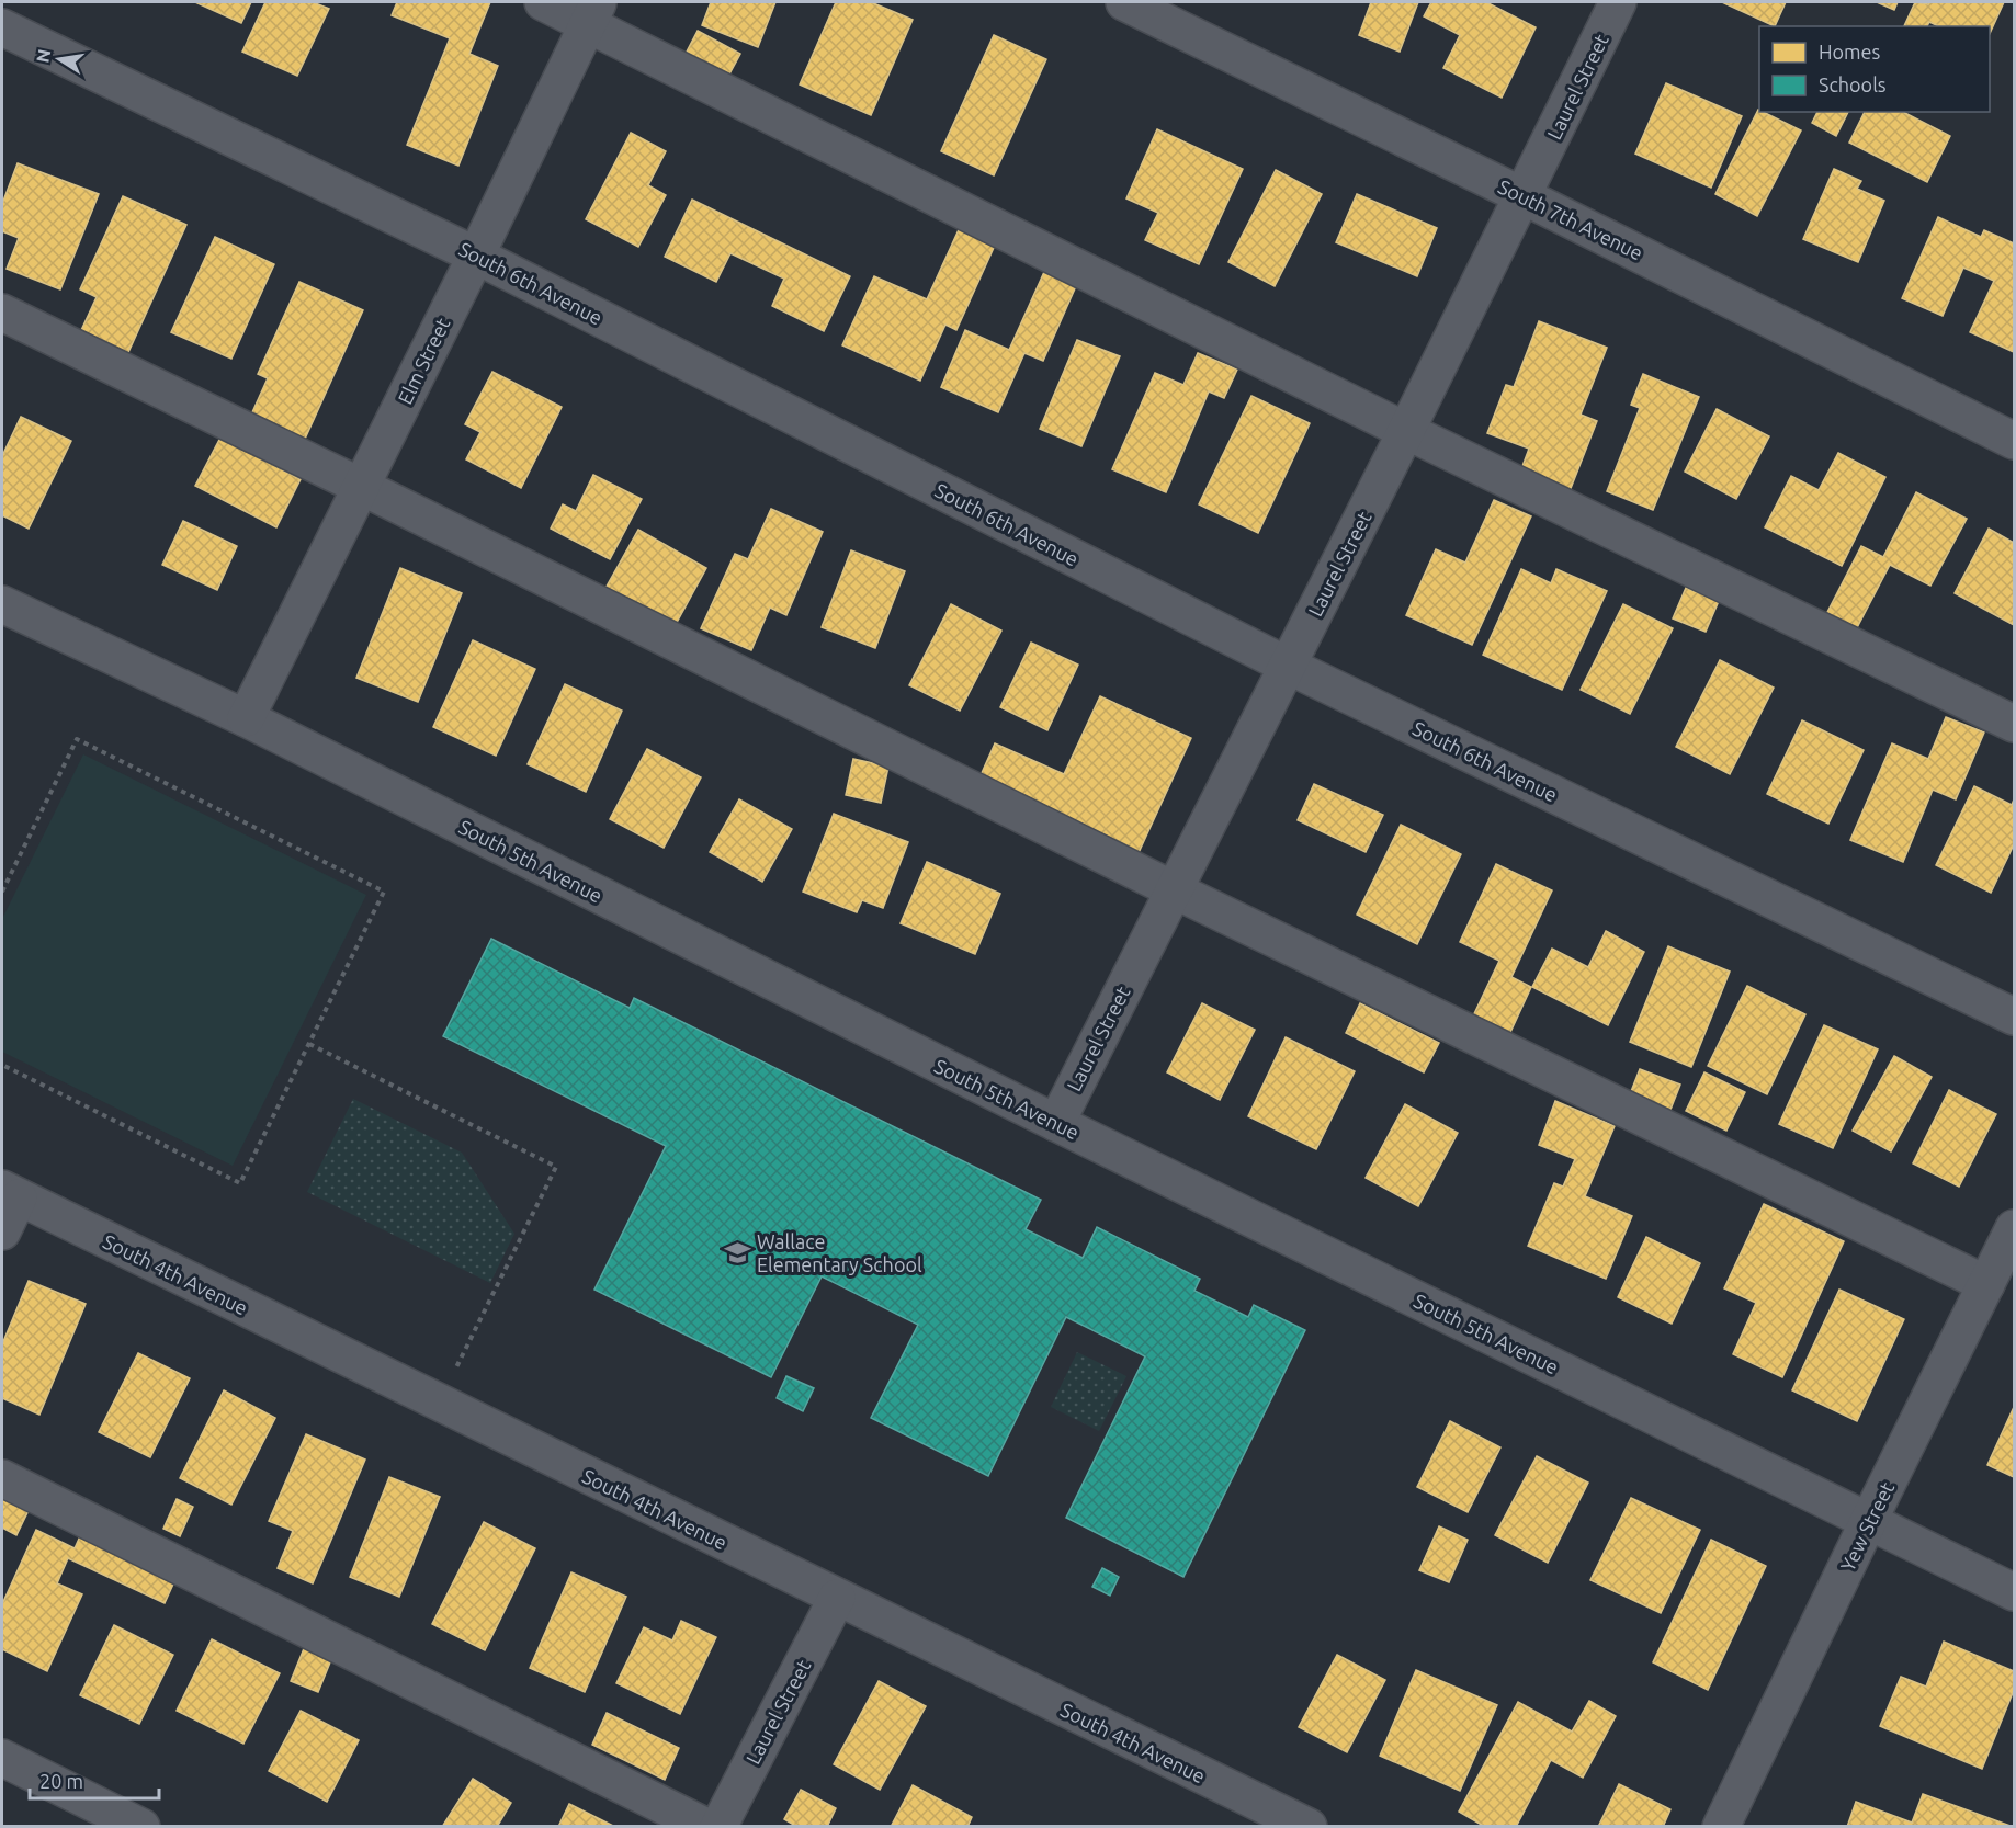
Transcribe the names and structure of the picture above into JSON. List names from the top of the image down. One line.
{"streets":{"street":["Laurel Street","South 7th Avenue","South 6th Avenue","Elm Street","South 5th Avenue","South 4th Avenue","Yew Street"]},"crossings":[["Laurel Street","South 7th Avenue"],["Laurel Street","South 6th Avenue"],["Laurel Street","South 5th Avenue"],["Laurel Street","South 4th Avenue"],["South 6th Avenue","Elm Street"],["Elm Street","South 5th Avenue"],["South 5th Avenue","Yew Street"]],"places":{"school or university":["Wallace Elementary School"]},"legend":["Homes","Schools"],"scale_bar":"20 m","north":"left"}
